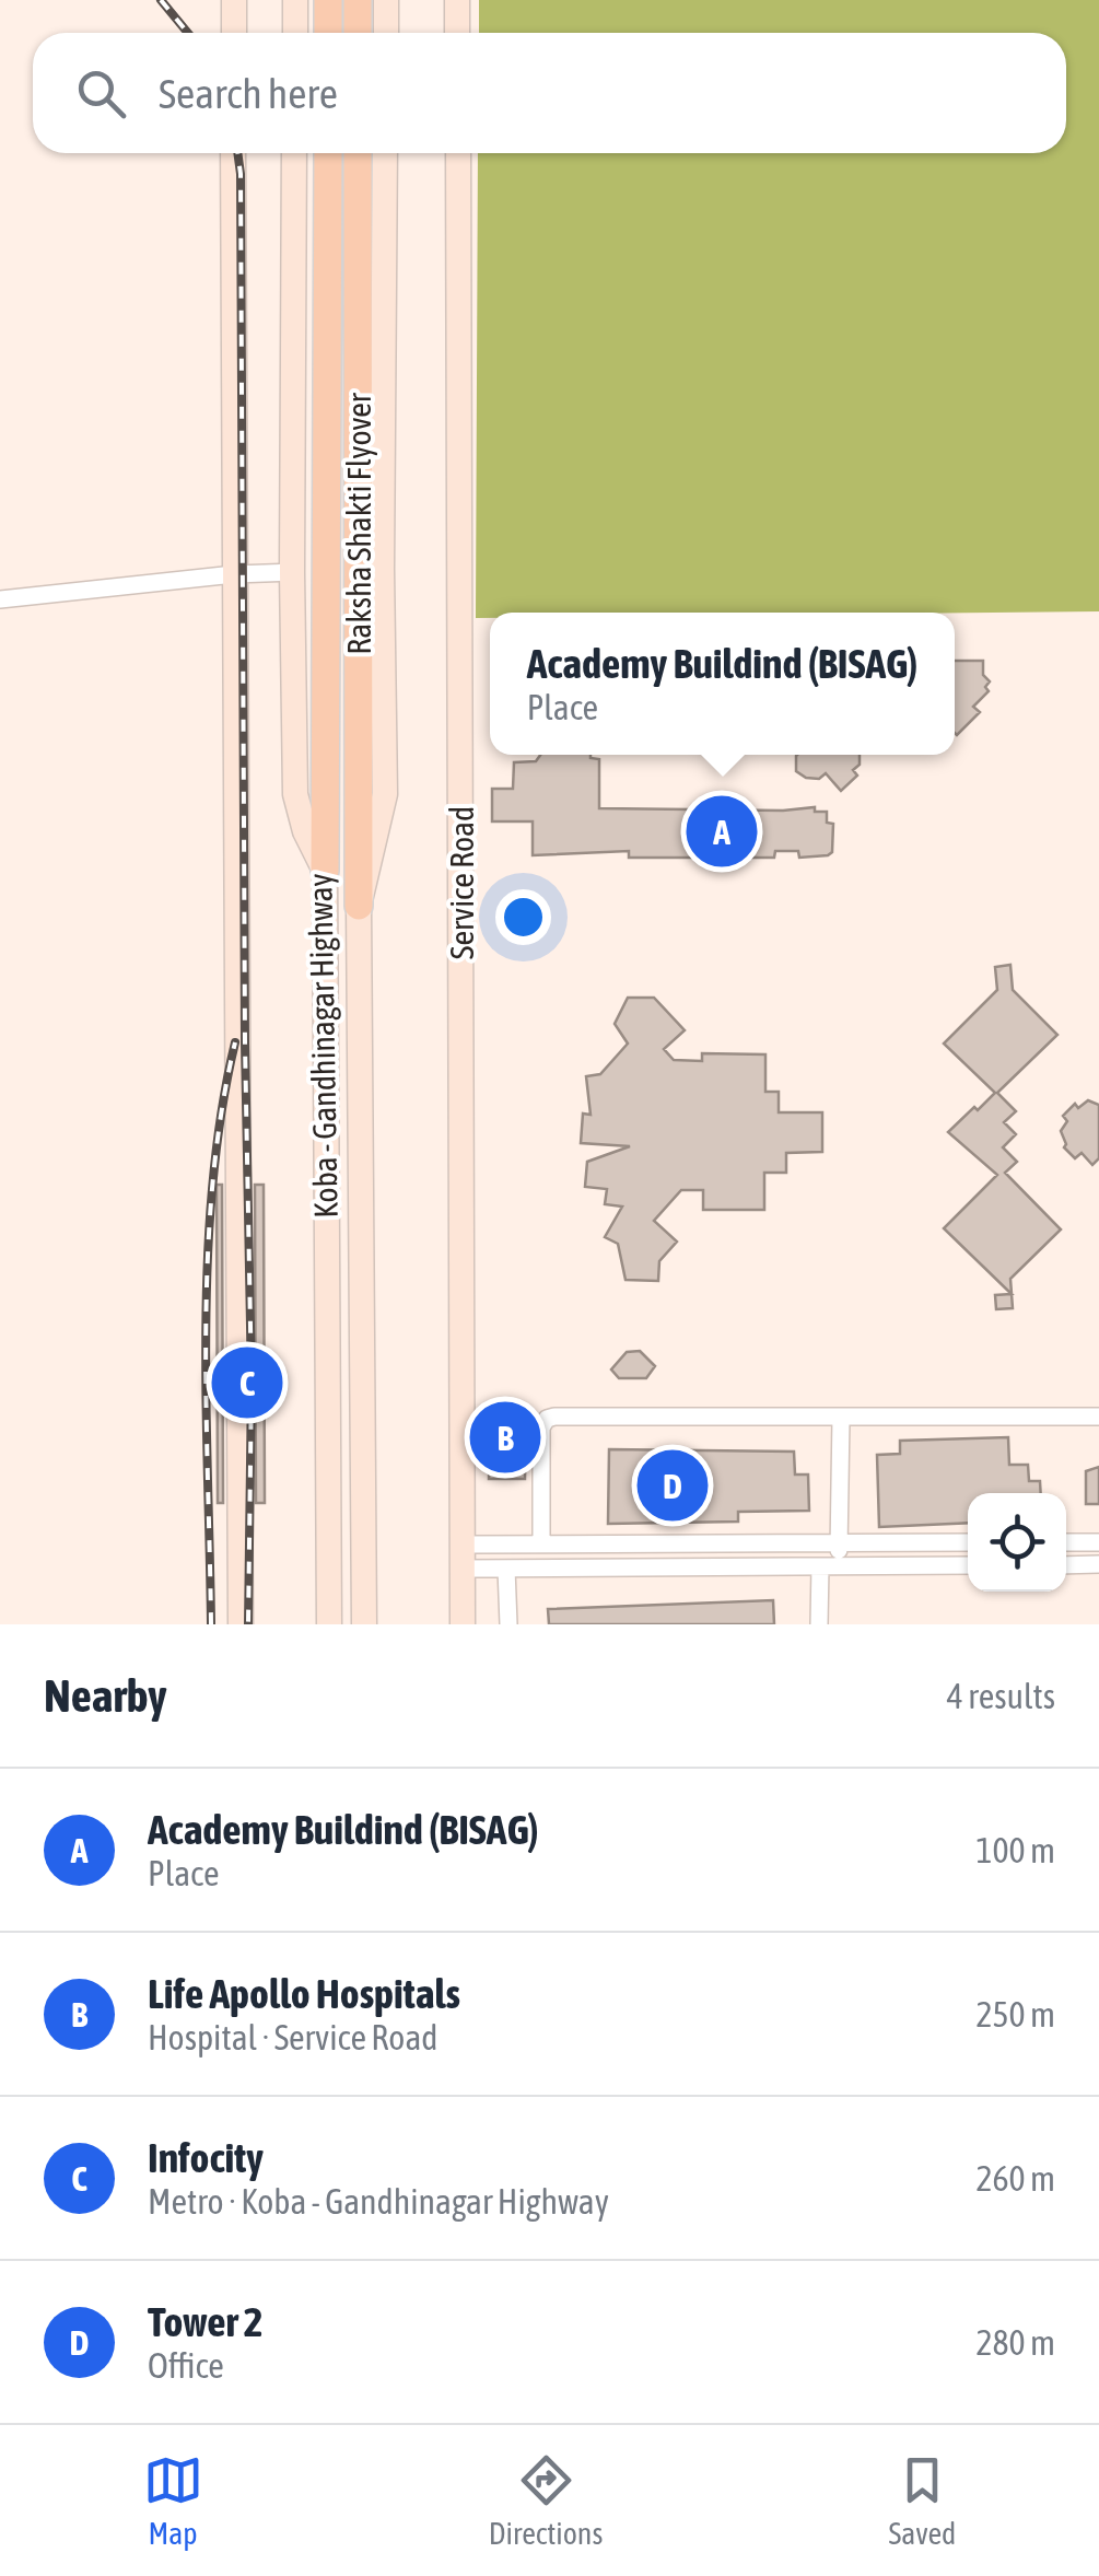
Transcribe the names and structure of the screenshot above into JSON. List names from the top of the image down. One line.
{"streets":{"main road":["Raksha Shakti Flyover","Service Road","Koba - Gandhinagar Highway"]},"crossings":[["Raksha Shakti Flyover","Koba - Gandhinagar Highway"]],"page":{"search":"Search here","popup":["Academy Buildind (BISAG)","Place"],"pins":["A","C","B","D"],"heading":["Nearby","4 results"],"list":[{"mark":"A","name":"Academy Buildind (BISAG)","note":"Place","value":"100 m"},{"mark":"B","name":"Life Apollo Hospitals","note":"Hospital · Service Road","value":"250 m"},{"mark":"C","name":"Infocity","note":"Metro · Koba - Gandhinagar Highway","value":"260 m"},{"mark":"D","name":"Tower 2","note":"Office","value":"280 m"}],"nav":["Map","Directions","Saved"]}}
